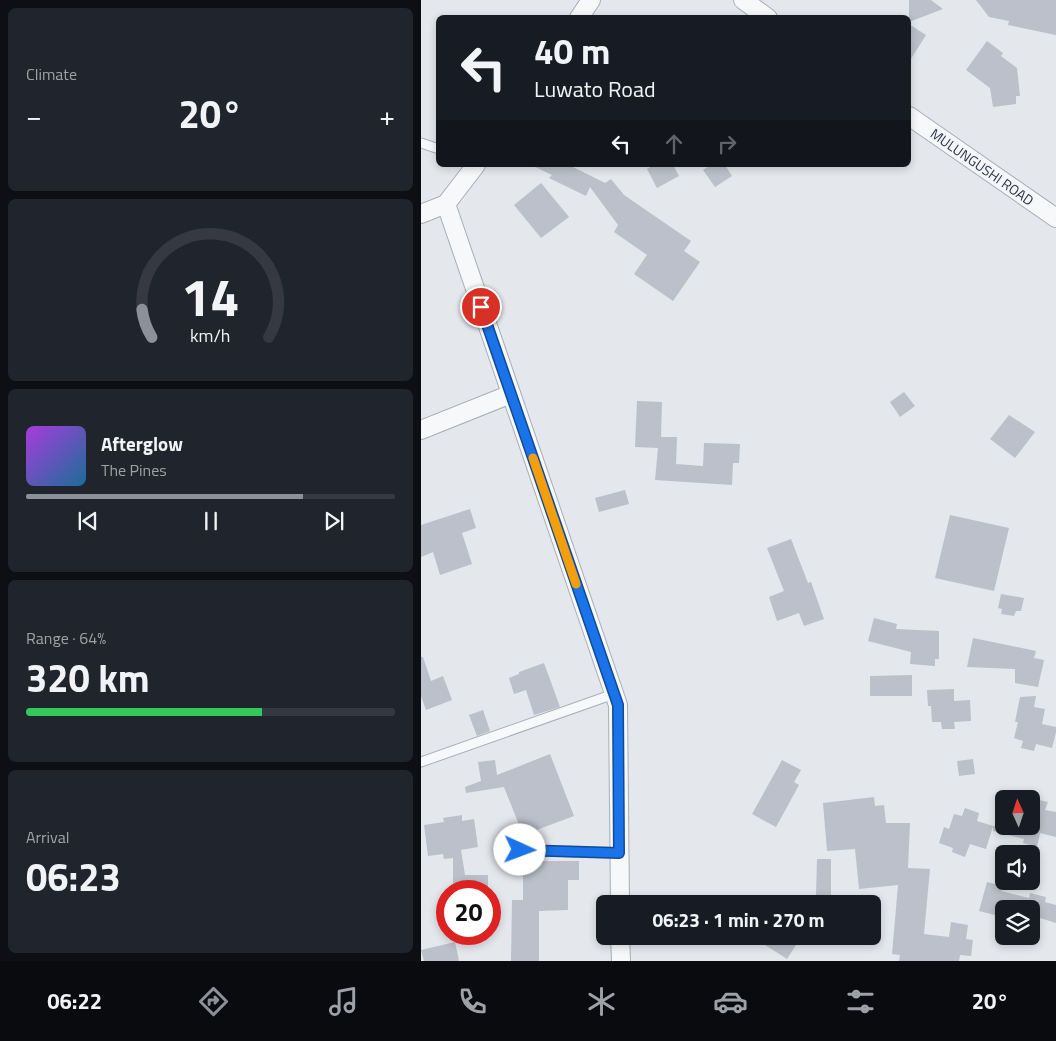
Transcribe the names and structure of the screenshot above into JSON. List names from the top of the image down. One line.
{"streets":{"street":["MULUNGUSHI ROAD"]},"north":"top","page":{"tile":["Climate",["Range · 64%","320 km"],["Arrival","06:23"]],"turn":["40 m","Luwato Road"],"heat":["−","20°","+"],"song":["Afterglow","The Pines"],"limit":"20","trip":"06:23 · 1 min · 270 m","tabs":["06:22","20°"],"gauge":["14","km/h"]}}
